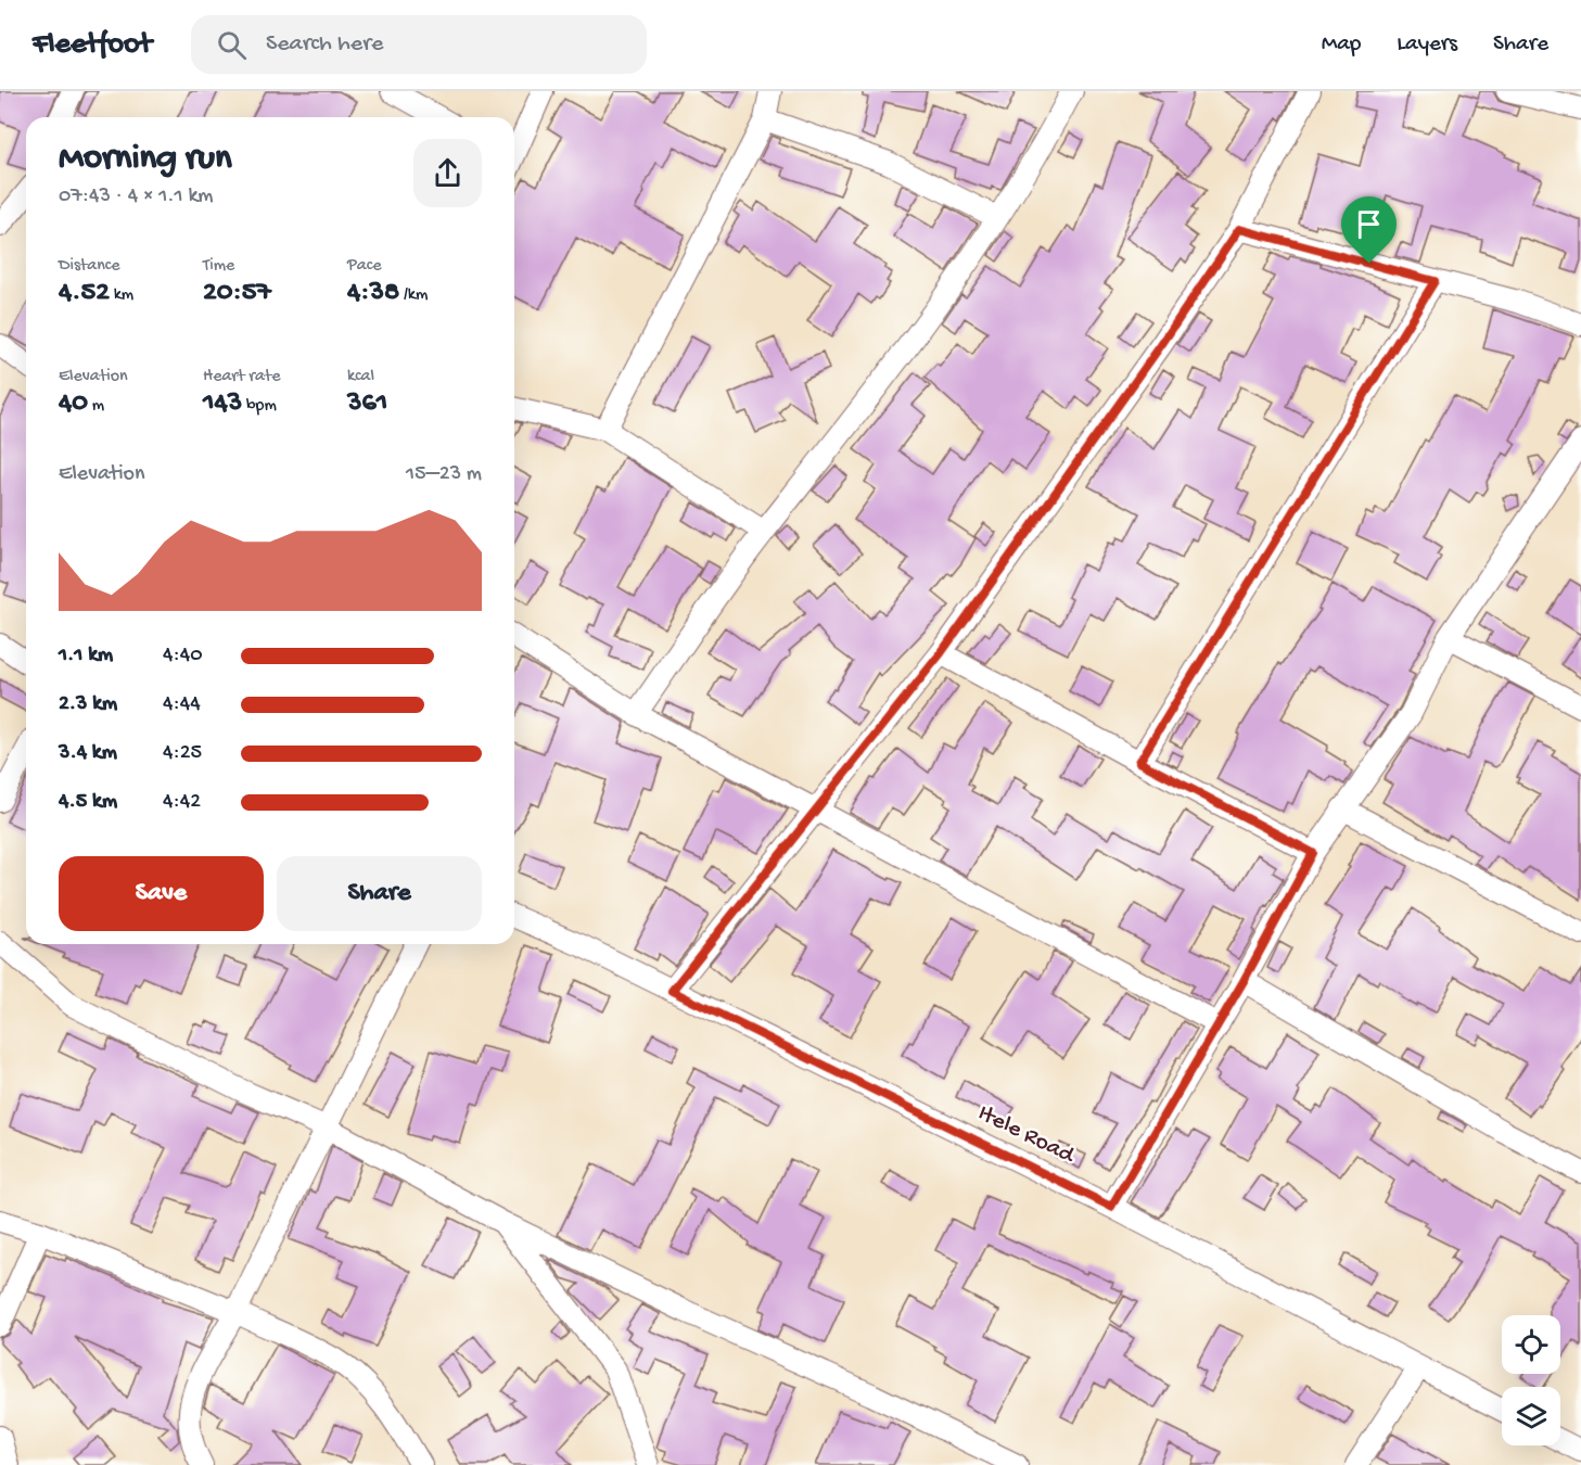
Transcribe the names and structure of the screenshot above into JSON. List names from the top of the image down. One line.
{"streets":{"street":["Itele Road"]},"page":{"header":"Fleetfoot","search":"Search here","nav":["Map","Layers","Share"],"heading":["Morning run","07:43 · 4 × 1.1 km"],"stats":[["Distance","4.52 km"],["Time","20:57"],["Pace","4:38 /km"],["Elevation","40 m"],["Heart rate","143 bpm"],["kcal","361"]],"chart":["Elevation","15–23 m"],"list":[{"name":"1.1 km","note":"4:40"},{"name":"2.3 km","note":"4:44"},{"name":"3.4 km","note":"4:25"},{"name":"4.5 km","note":"4:42"}],"buttons":["Save","Share"]}}
